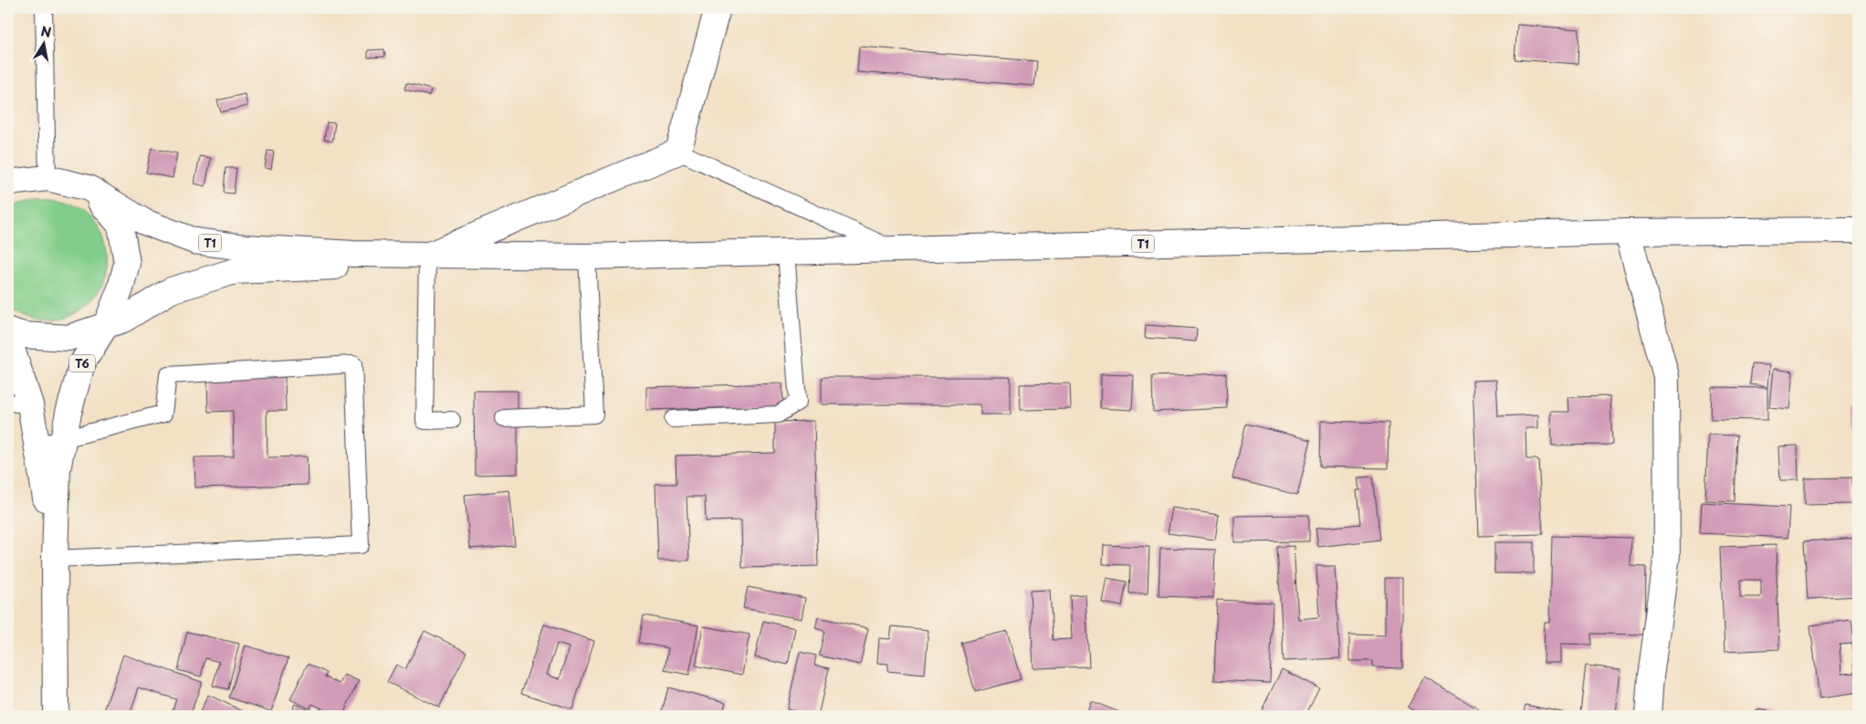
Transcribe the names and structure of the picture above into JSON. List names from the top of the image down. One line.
{"streets":{"main road":["T1","T6"]},"crossings":[["T1","T6"]],"north":"top"}
